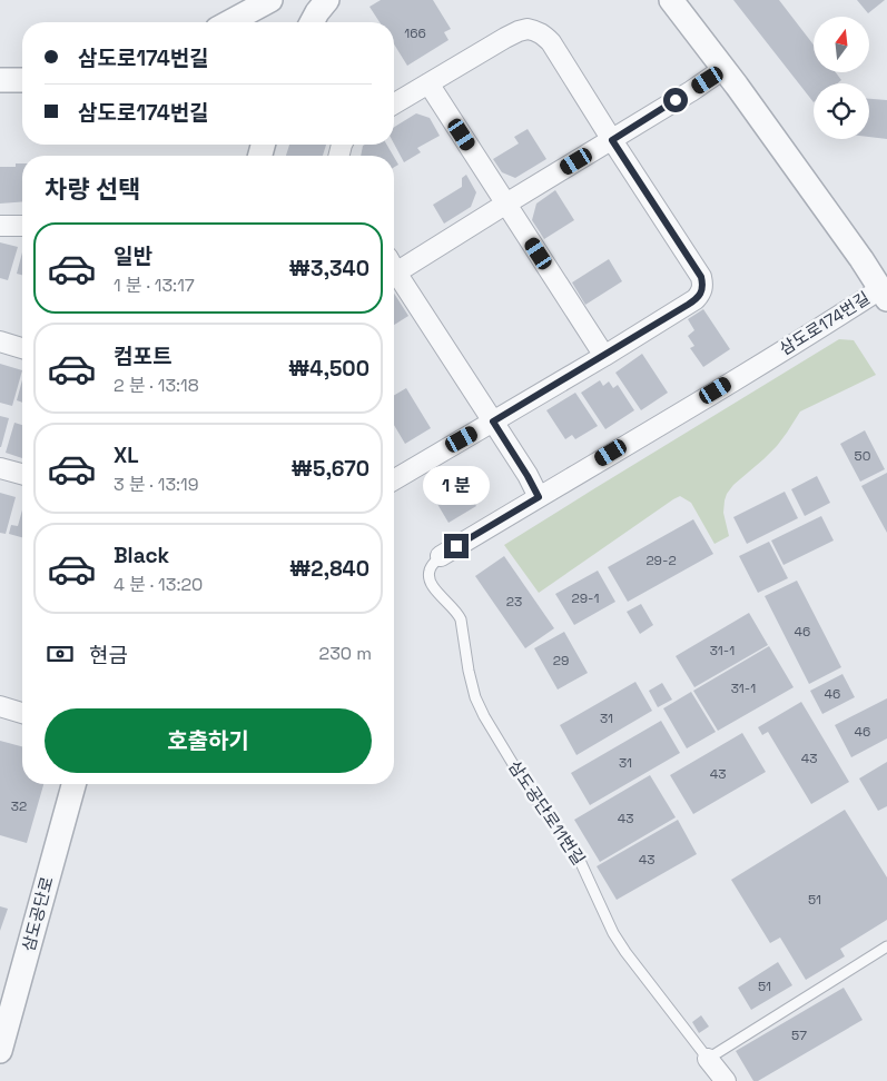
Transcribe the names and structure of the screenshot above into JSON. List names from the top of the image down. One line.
{"streets":{"street":["삼도로174번길","삼도공단로11번길","삼도공단로"]},"crossings":[["삼도로174번길","삼도공단로11번길"]],"house_numbers":["166","50","29-2","29-1","23","46","31-1","29","31-1","46","31","46","43","31","43","32","43","43","51","51","57"],"north":"top","page":{"banner":["삼도로174번길","삼도로174번길"],"heading":"차량 선택","list":[{"name":"일반","note":"1 분 · 13:17","value":"₩3,340"},{"name":"컴포트","note":"2 분 · 13:18","value":"₩4,500"},{"name":"XL","note":"3 분 · 13:19","value":"₩5,670"},{"name":"Black","note":"4 분 · 13:20","value":"₩2,840"}],"bubble":"1 분","pay":["현금","230 m"],"buttons":"호출하기"}}
